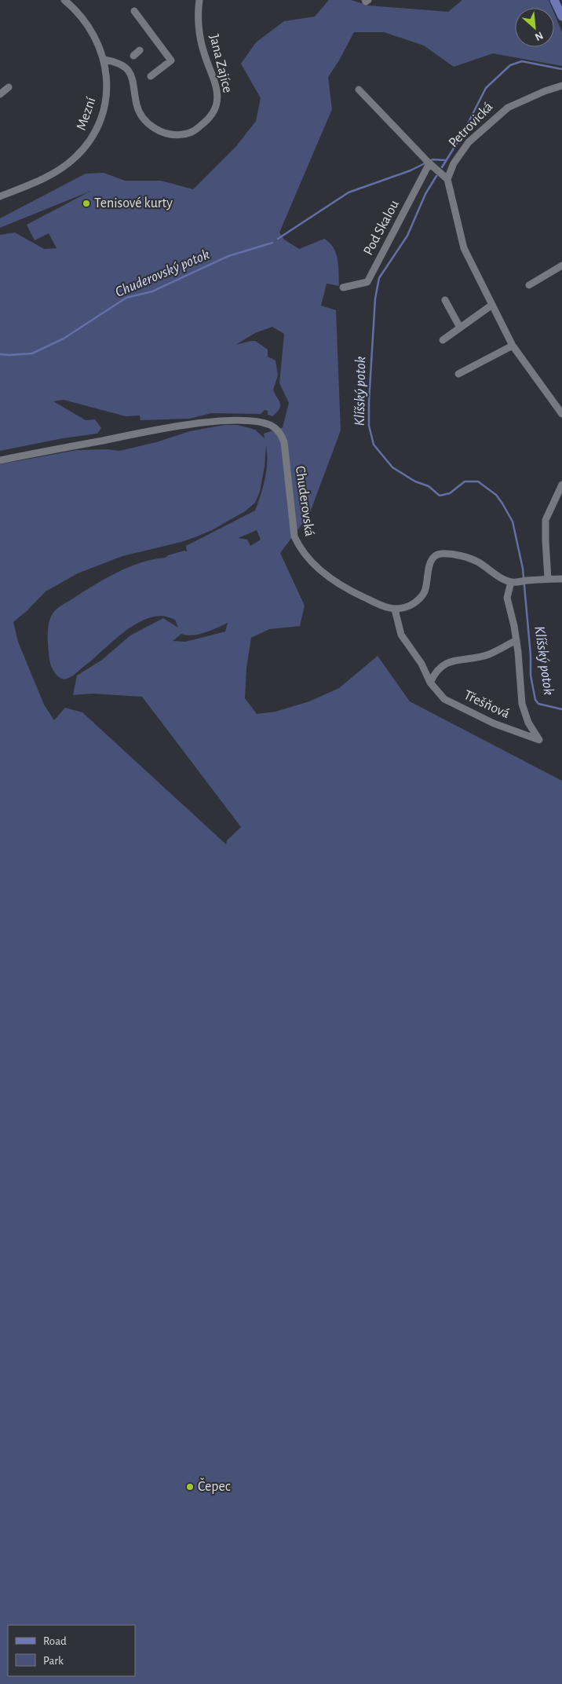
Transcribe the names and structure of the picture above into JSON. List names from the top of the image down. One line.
{"streets":{"street":["Jana Zajíce","Mezní","Petrovická","Pod Skalou","Chuderovská","Třešňová"]},"crossings":[["Jana Zajíce","Mezní"],["Chuderovská","Třešňová"]],"water":["Chuderovský potok","Klíšský potok"],"places":["Tenisové kurty","Čepec"],"legend":["Road","Park"],"north":"bottom right"}
